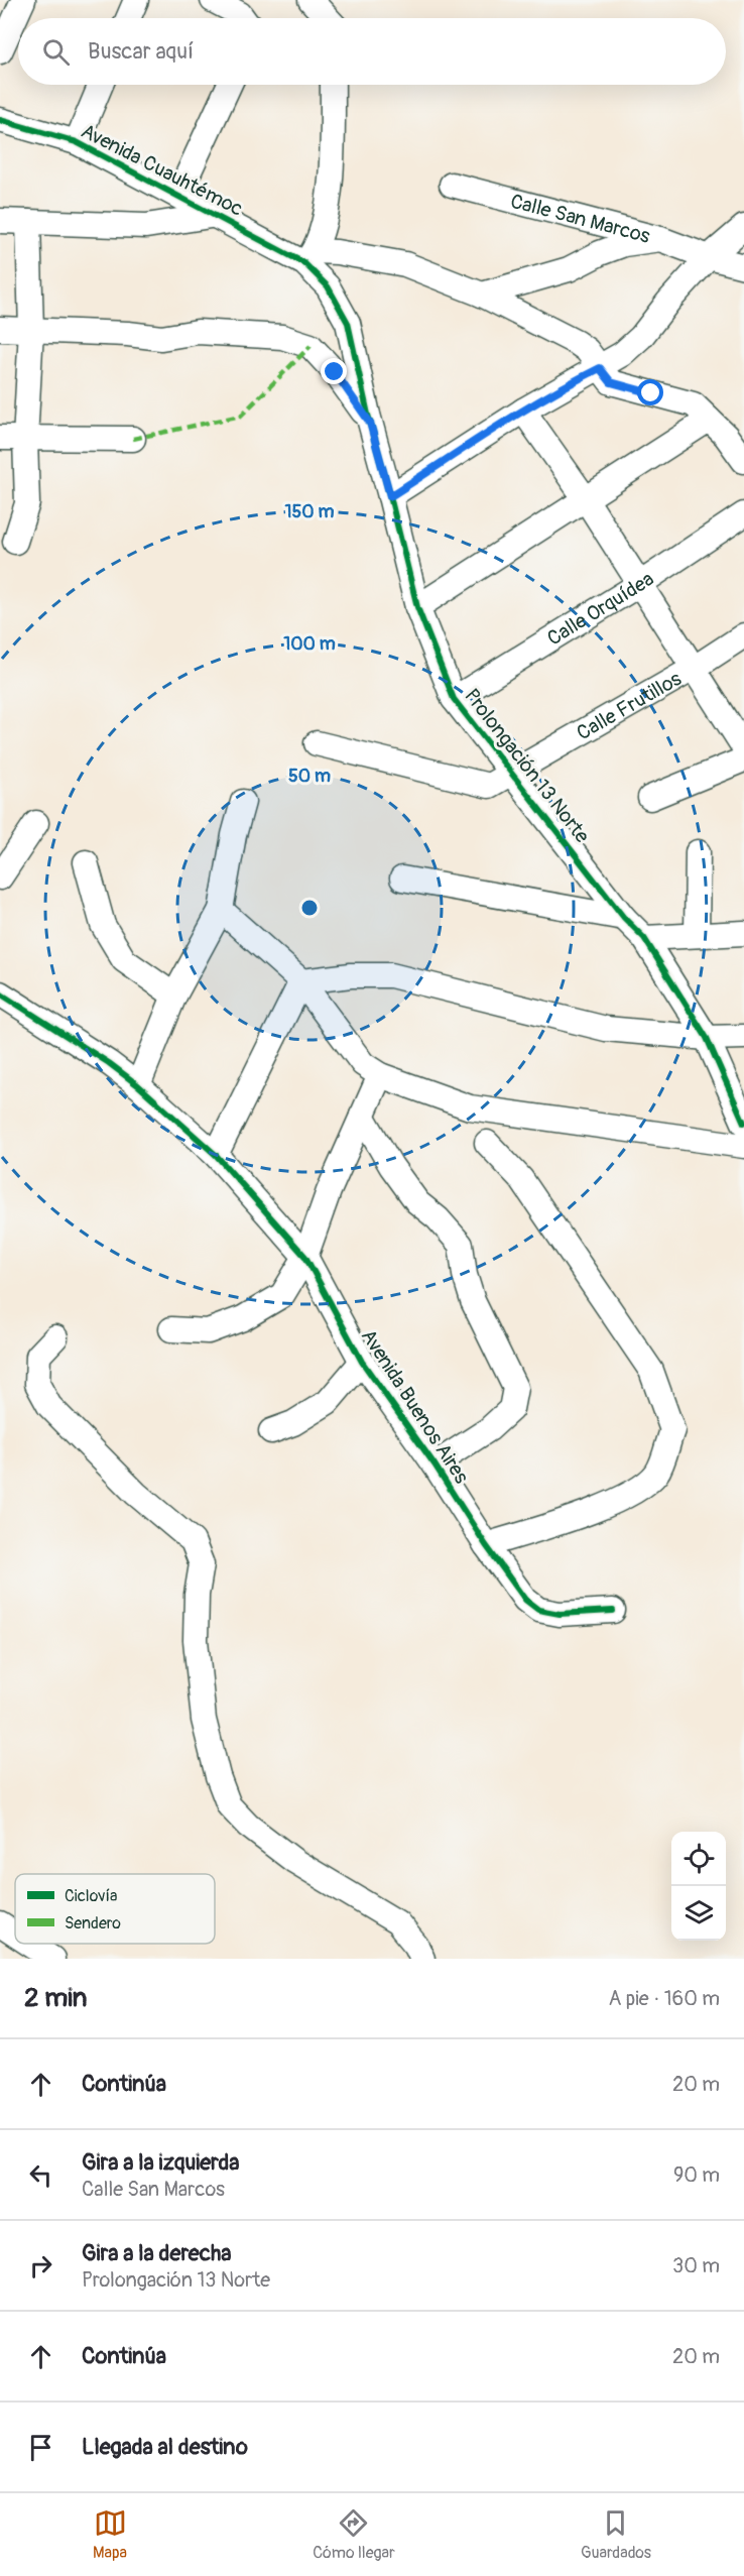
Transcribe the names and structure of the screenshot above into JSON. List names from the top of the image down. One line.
{"streets":{"street":["Avenida Cuauhtémoc","Calle San Marcos","Calle Orquídea","Calle Frutillos","Prolongación 13 Norte","Avenida Buenos Aires"]},"crossings":[["Avenida Cuauhtémoc","Prolongación 13 Norte"],["Calle Orquídea","Prolongación 13 Norte"],["Calle Frutillos","Prolongación 13 Norte"]],"legend":["Ciclovía","Sendero"],"page":{"search":"Buscar aquí","heading":["2 min","A pie · 160 m"],"list":[["Continúa","20 m"],["Gira a la izquierda","Calle San Marcos","90 m"],["Gira a la derecha","Prolongación 13 Norte","30 m"],["Continúa","20 m"],"Llegada al destino"],"nav":["Mapa","Cómo llegar","Guardados"]},"rings":["150 m","100 m","50 m"]}
